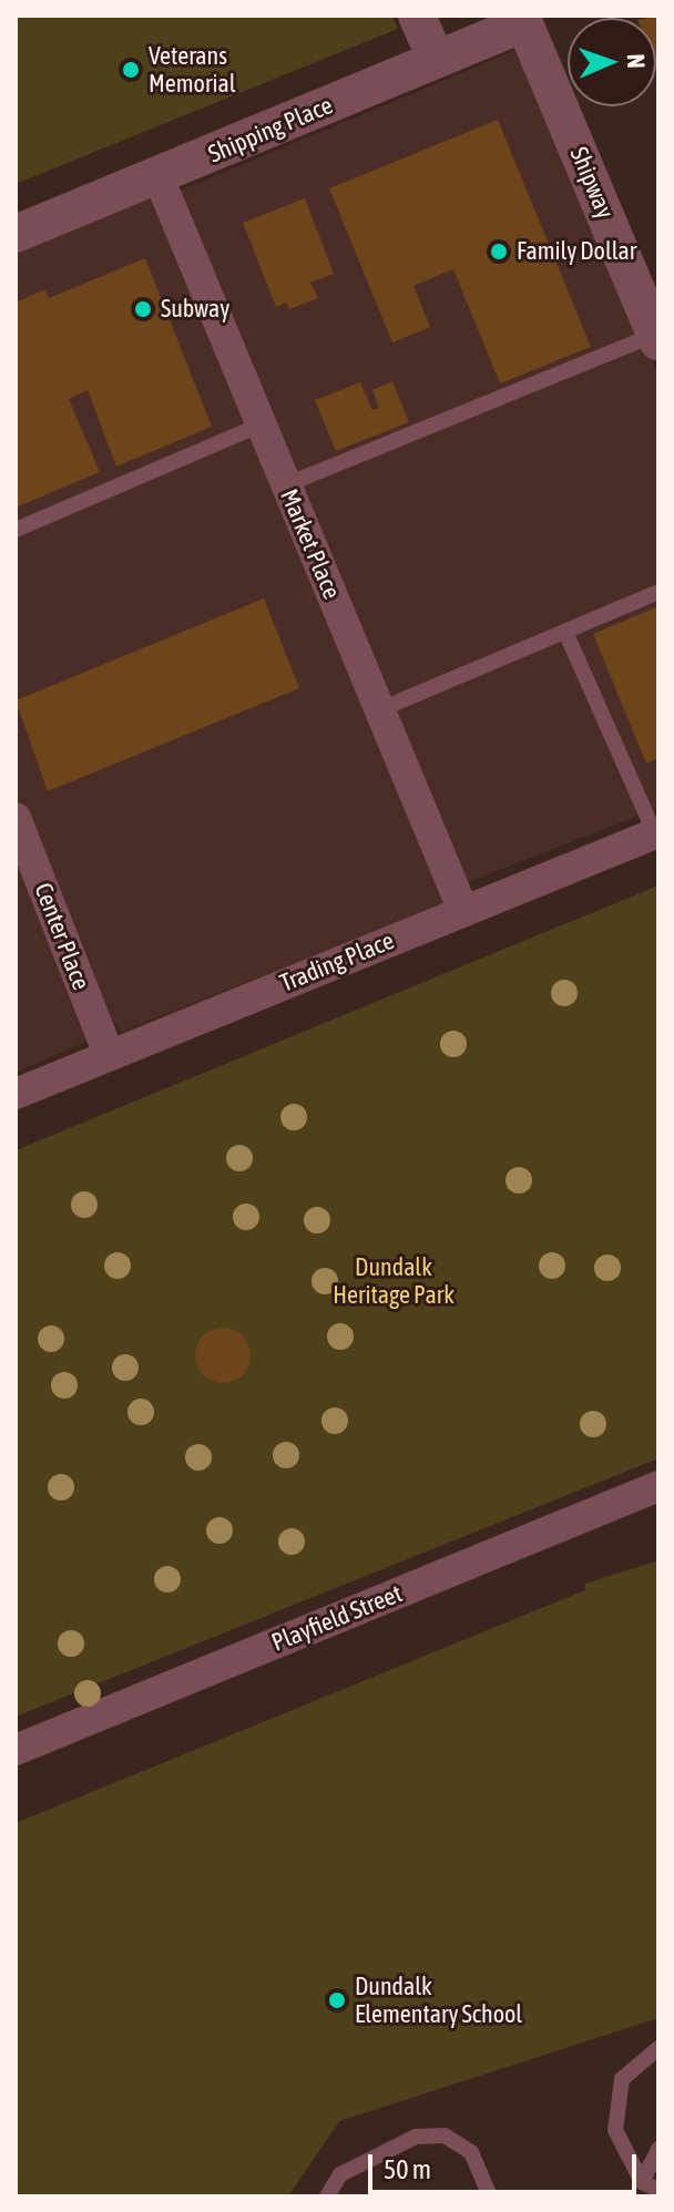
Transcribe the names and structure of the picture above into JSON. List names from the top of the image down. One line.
{"streets":{"street":["Shipping Place","Shipway","Market Place","Center Place","Trading Place","Playfield Street"]},"crossings":[["Shipping Place","Shipway"],["Shipping Place","Market Place"],["Market Place","Trading Place"],["Center Place","Trading Place"]],"parks":["Dundalk Heritage Park"],"places":["Veterans Memorial","Family Dollar","Subway","Dundalk Elementary School"],"scale_bar":"50 m","north":"right"}
